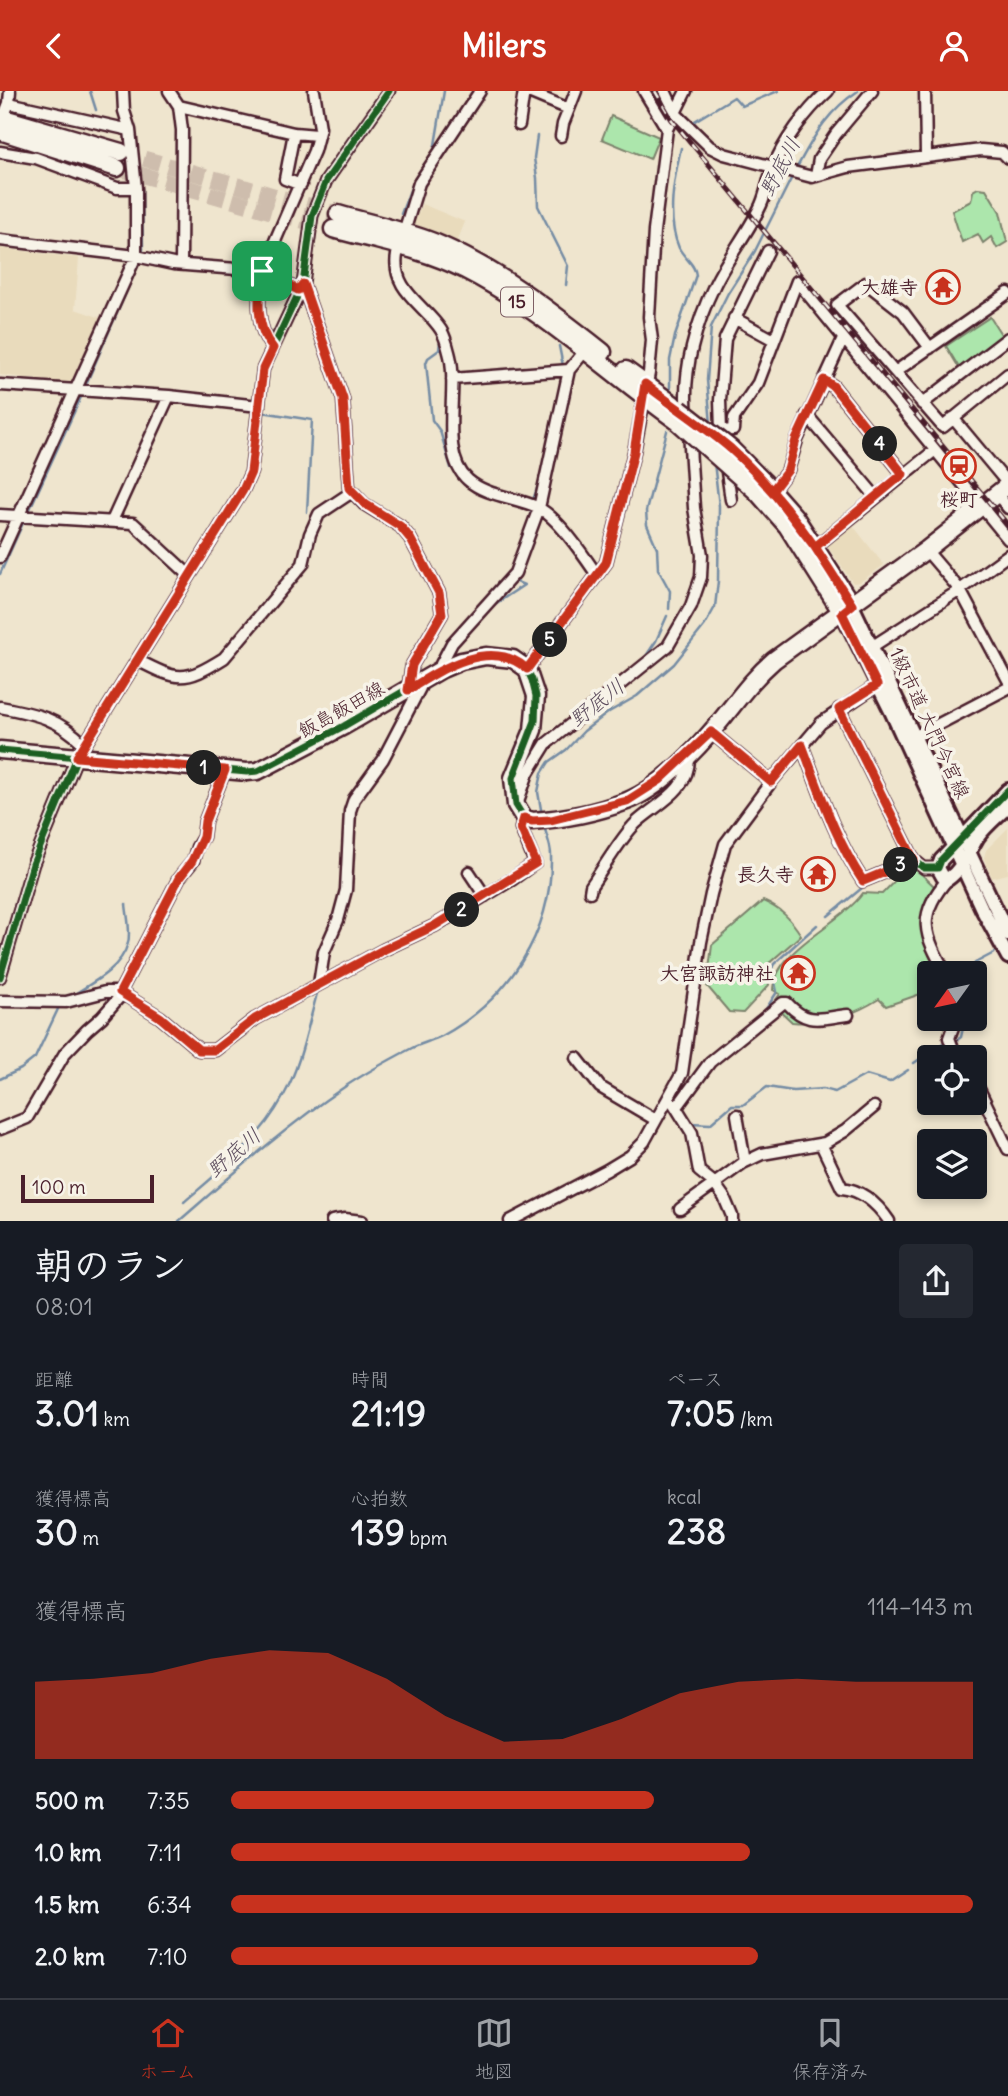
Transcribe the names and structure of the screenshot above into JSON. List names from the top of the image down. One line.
{"streets":{"main road":["15","飯島飯田線"],"street":["1級市道 大門今宮線"]},"crossings":[["15","1級市道 大門今宮線"]],"water":["野底川"],"places":{"temple":["大雄寺","長久寺","大宮諏訪神社"],"station":["桜町"]},"scale_bar":"100 m","north":"bottom left","page":{"header":"Milers","pins":["4","5","1","3","2"],"scale":"100 m","heading":["朝のラン","08:01"],"stats":[["距離","3.01 km"],["時間","21:19"],["ペース","7:05 /km"],["獲得標高","30 m"],["心拍数","139 bpm"],["kcal","238"]],"chart":["獲得標高","114–143 m"],"list":[{"name":"500 m","note":"7:35"},{"name":"1.0 km","note":"7:11"},{"name":"1.5 km","note":"6:34"},{"name":"2.0 km","note":"7:10"}],"tabs":["ホーム","地図","保存済み"]}}
